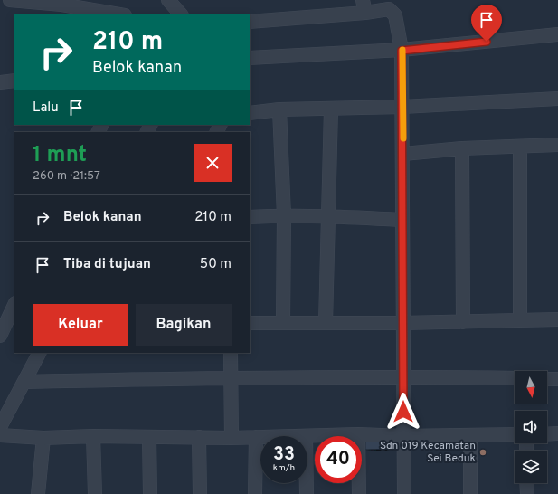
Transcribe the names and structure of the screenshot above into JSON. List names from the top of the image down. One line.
{"places":["Sdn 019 Kecamatan Sei Beduk"],"north":"bottom","page":{"turn":["210 m","Belok kanan"],"then":"Lalu","heading":["1 mnt","260 m · 21:57"],"list":[{"name":"Belok kanan","value":"210 m"},{"name":"Tiba di tujuan","value":"50 m"}],"buttons":["Keluar","Bagikan"],"speed":"33 km/h","limit":"40"}}
